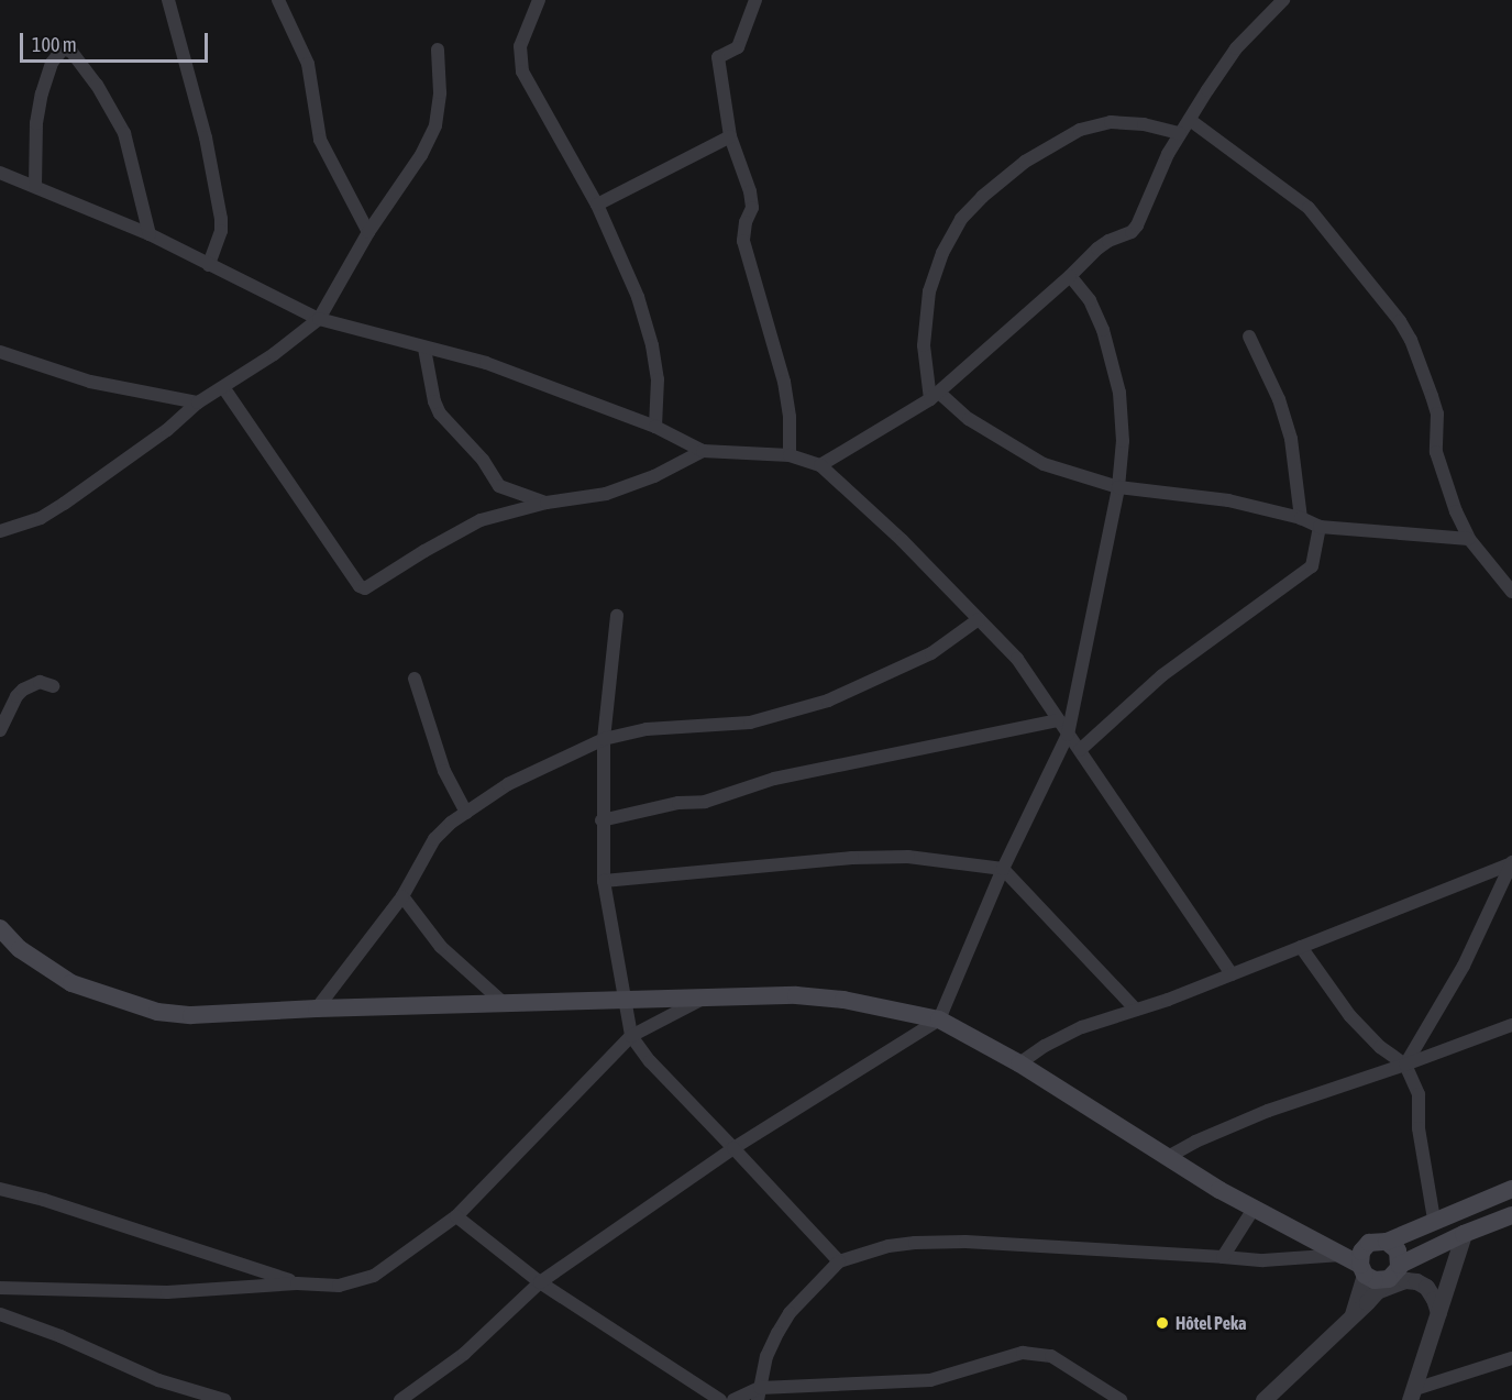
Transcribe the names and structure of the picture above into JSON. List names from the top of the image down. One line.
{"places":["Hôtel Peka"],"scale_bar":"100 m"}
